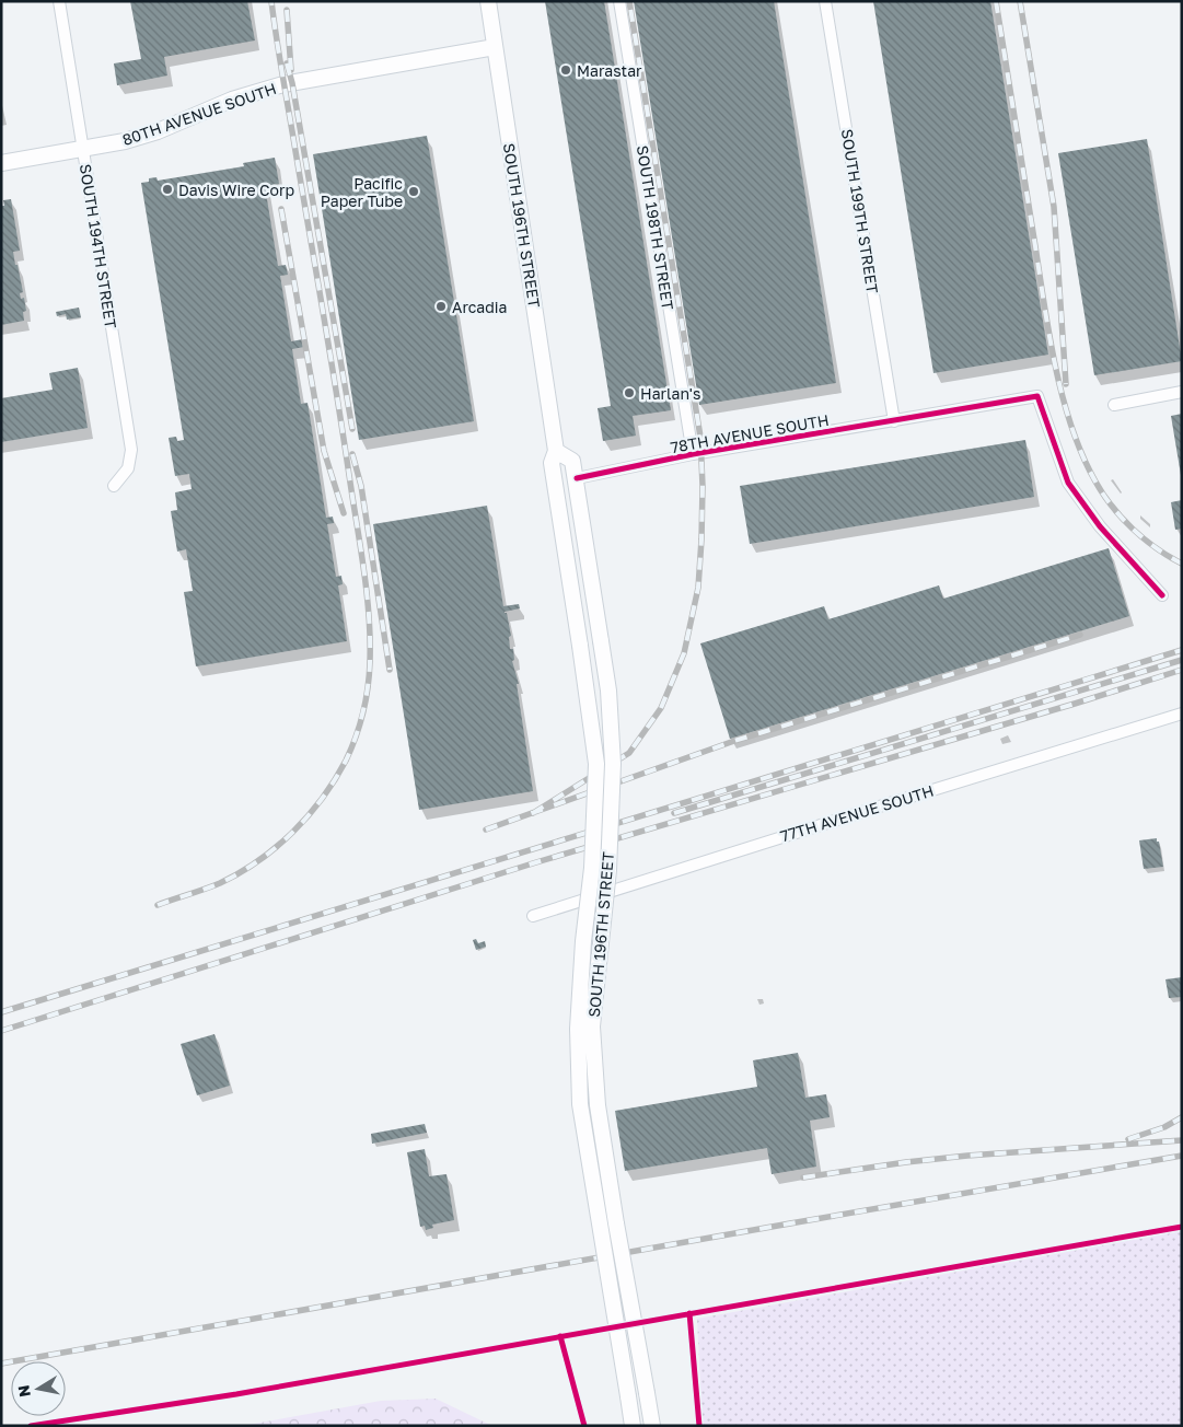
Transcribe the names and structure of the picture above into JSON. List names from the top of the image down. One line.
{"streets":{"main road":["80TH AVENUE SOUTH","SOUTH 196TH STREET"],"street":["SOUTH 199TH STREET","SOUTH 198TH STREET","SOUTH 194TH STREET","78TH AVENUE SOUTH","77TH AVENUE SOUTH"]},"crossings":[["80TH AVENUE SOUTH","SOUTH 196TH STREET"],["80TH AVENUE SOUTH","SOUTH 194TH STREET"],["SOUTH 199TH STREET","78TH AVENUE SOUTH"],["SOUTH 196TH STREET","78TH AVENUE SOUTH"],["SOUTH 198TH STREET","78TH AVENUE SOUTH"]],"places":["Marastar","Davis Wire Corp","Pacific Paper Tube","Arcadia","Harlan's"],"north":"left"}
